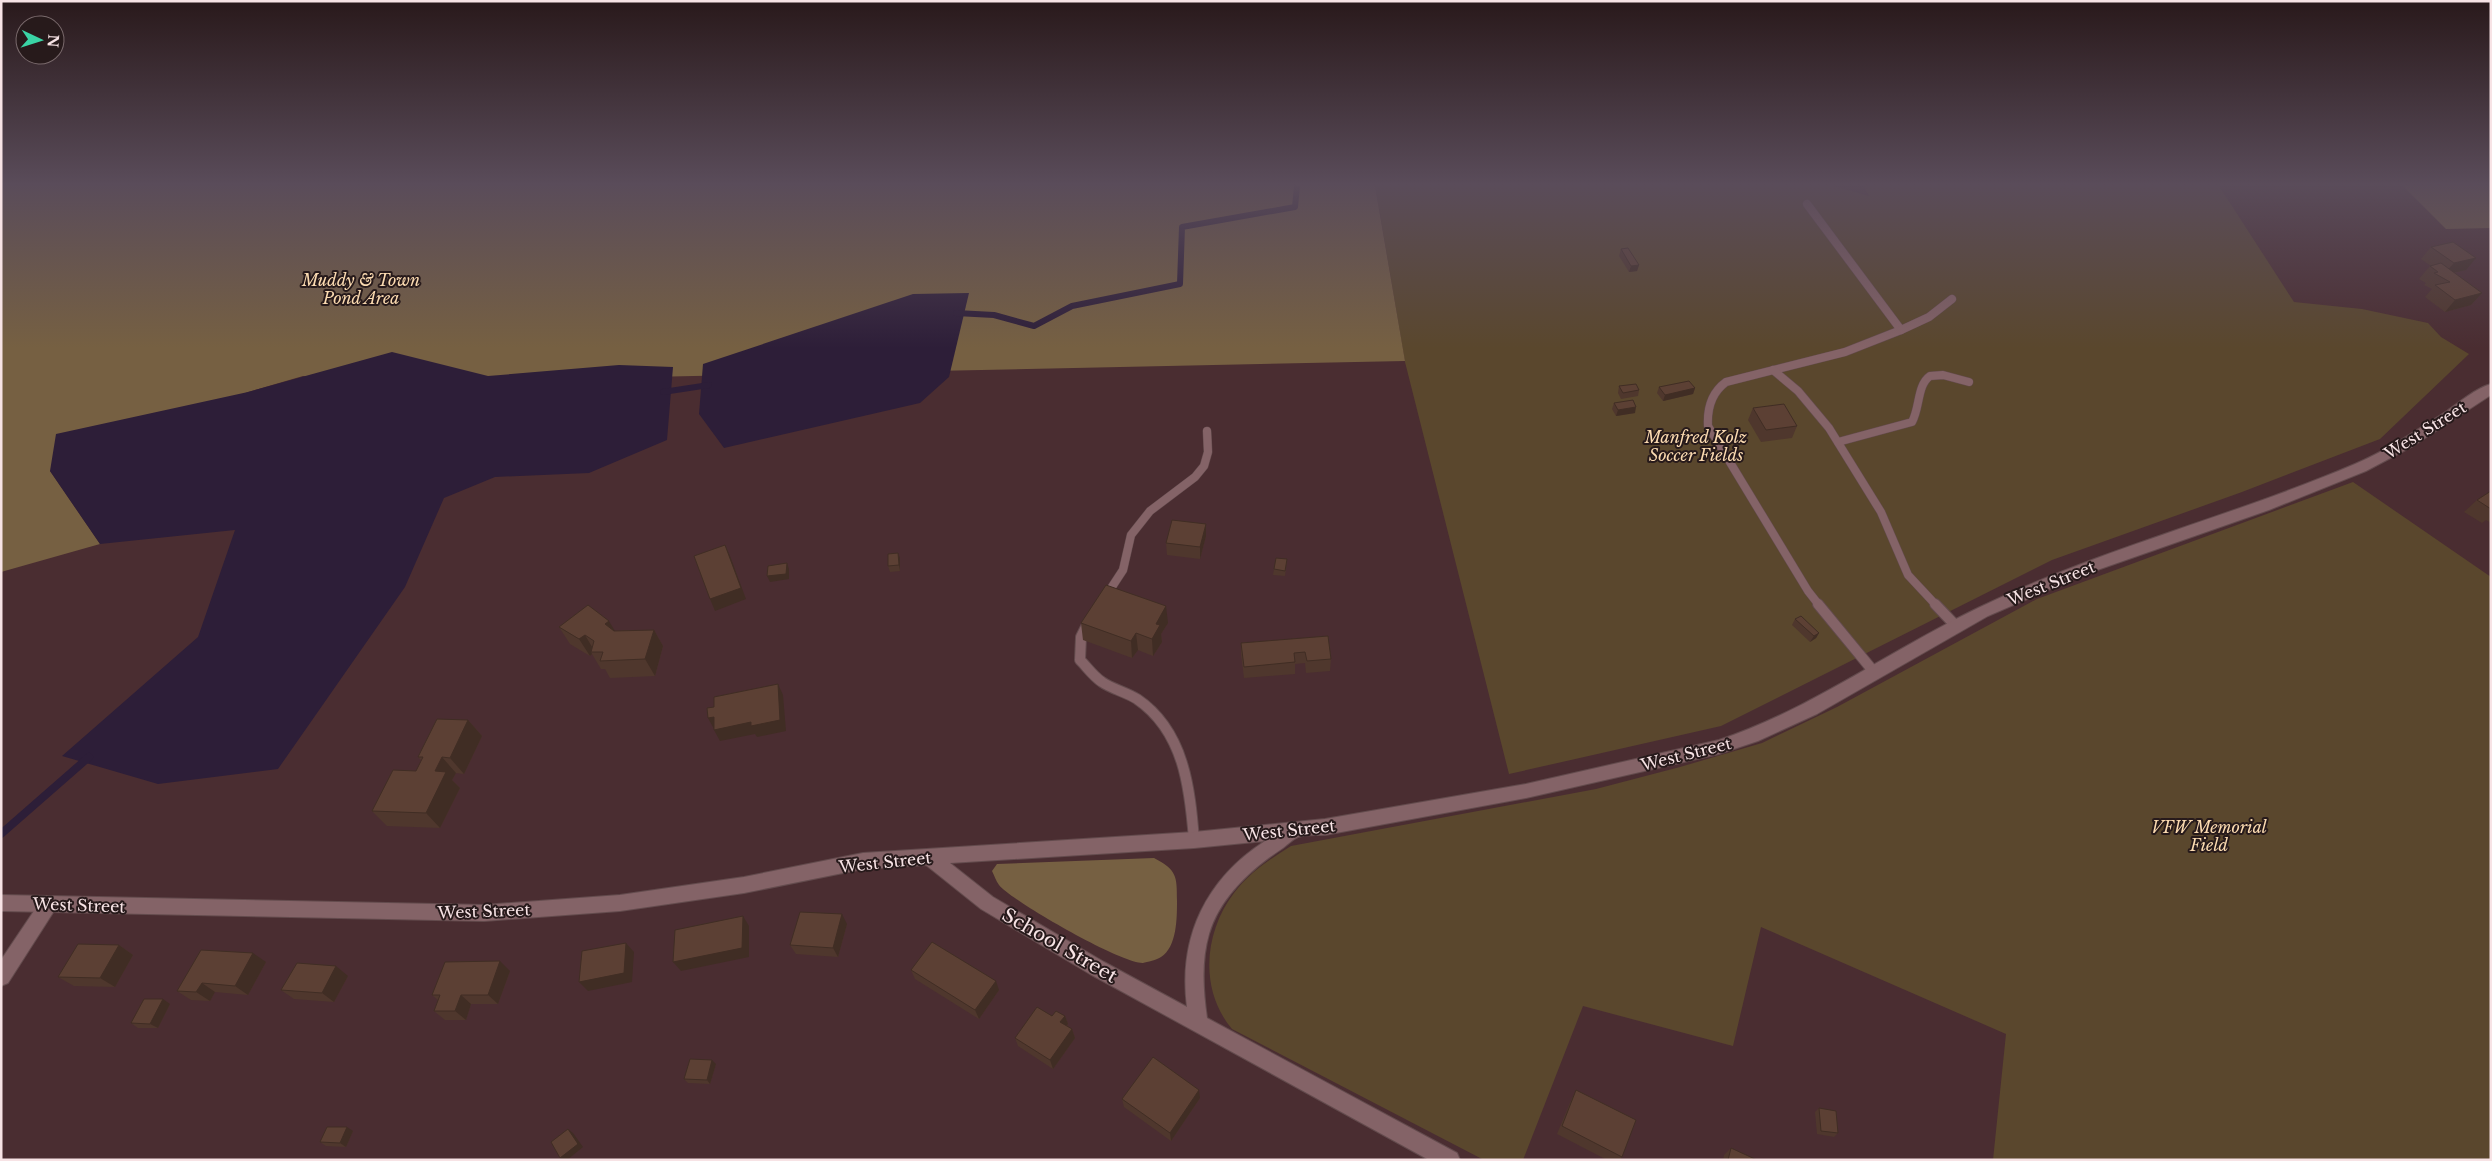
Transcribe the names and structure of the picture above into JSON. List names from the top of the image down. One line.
{"streets":{"street":["West Street","School Street"]},"crossings":[["West Street","School Street"]],"parks":["Muddy & Town Pond Area","Manfred Kolz Soccer Fields","VFW Memorial Field"],"north":"right"}
